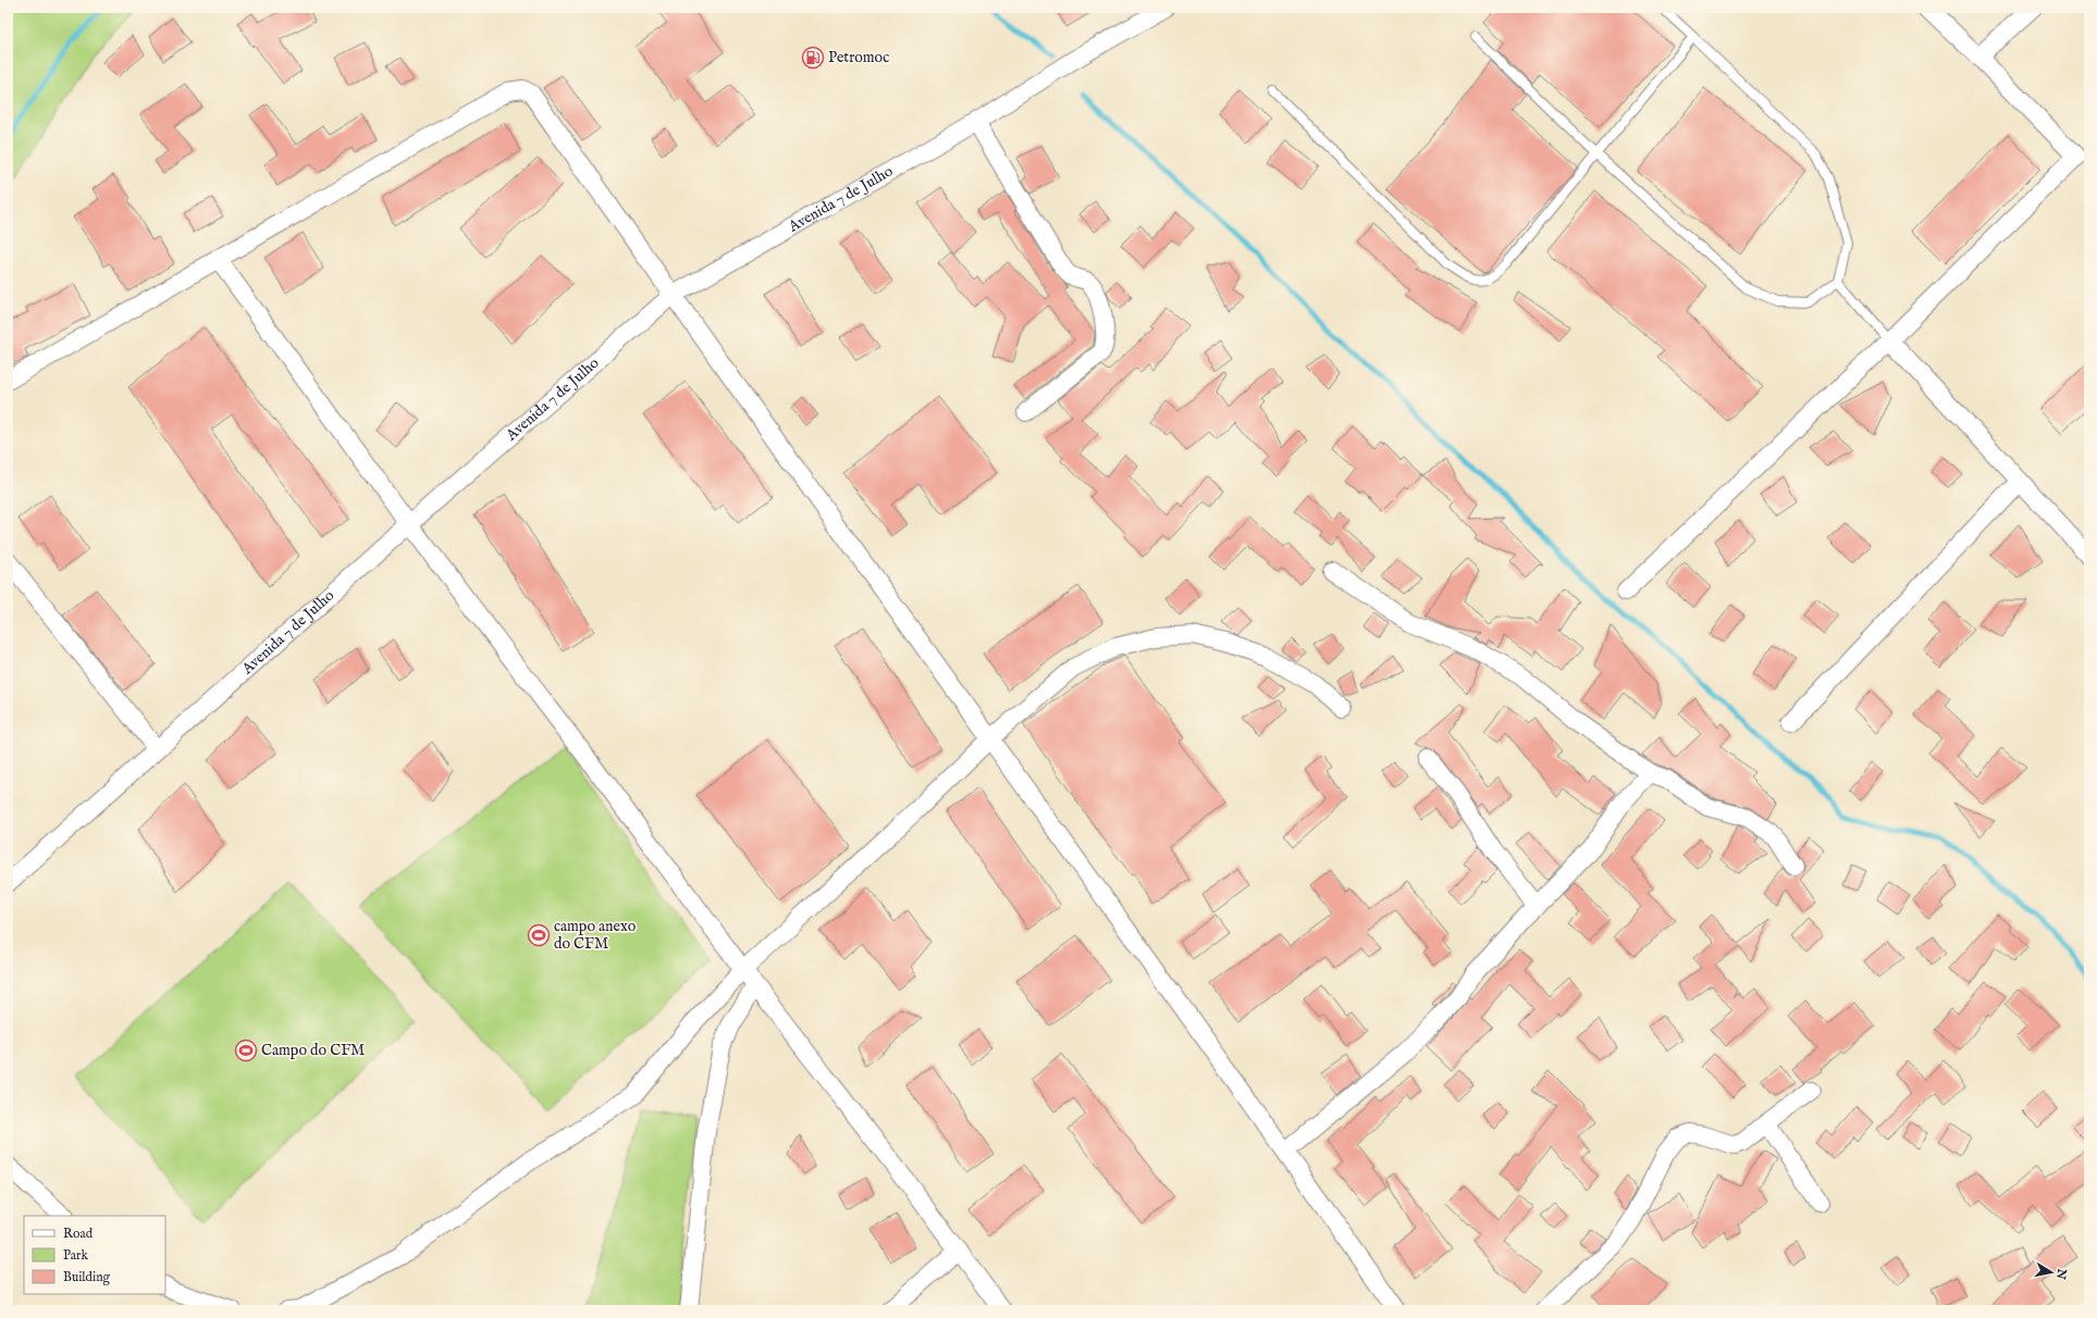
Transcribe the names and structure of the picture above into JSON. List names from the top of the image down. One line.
{"streets":{"street":["Avenida 7 de Julho"]},"places":{"fuel station":["Petromoc"],"sports":["campo anexo do CFM","Campo do CFM"]},"legend":["Road","Park","Building"],"north":"right"}
